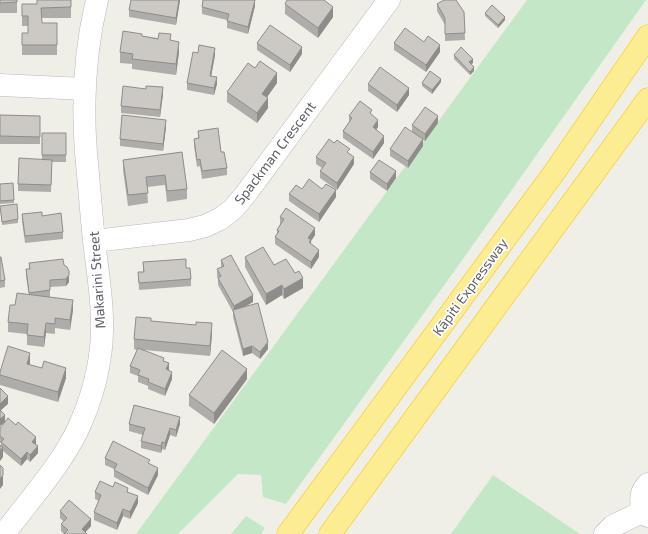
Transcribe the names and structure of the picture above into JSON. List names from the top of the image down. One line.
{"streets":{"highway":["Kāpiti Expressway"],"street":["Spackman Crescent","Makarini Street"]},"crossings":[["Spackman Crescent","Makarini Street"]]}
